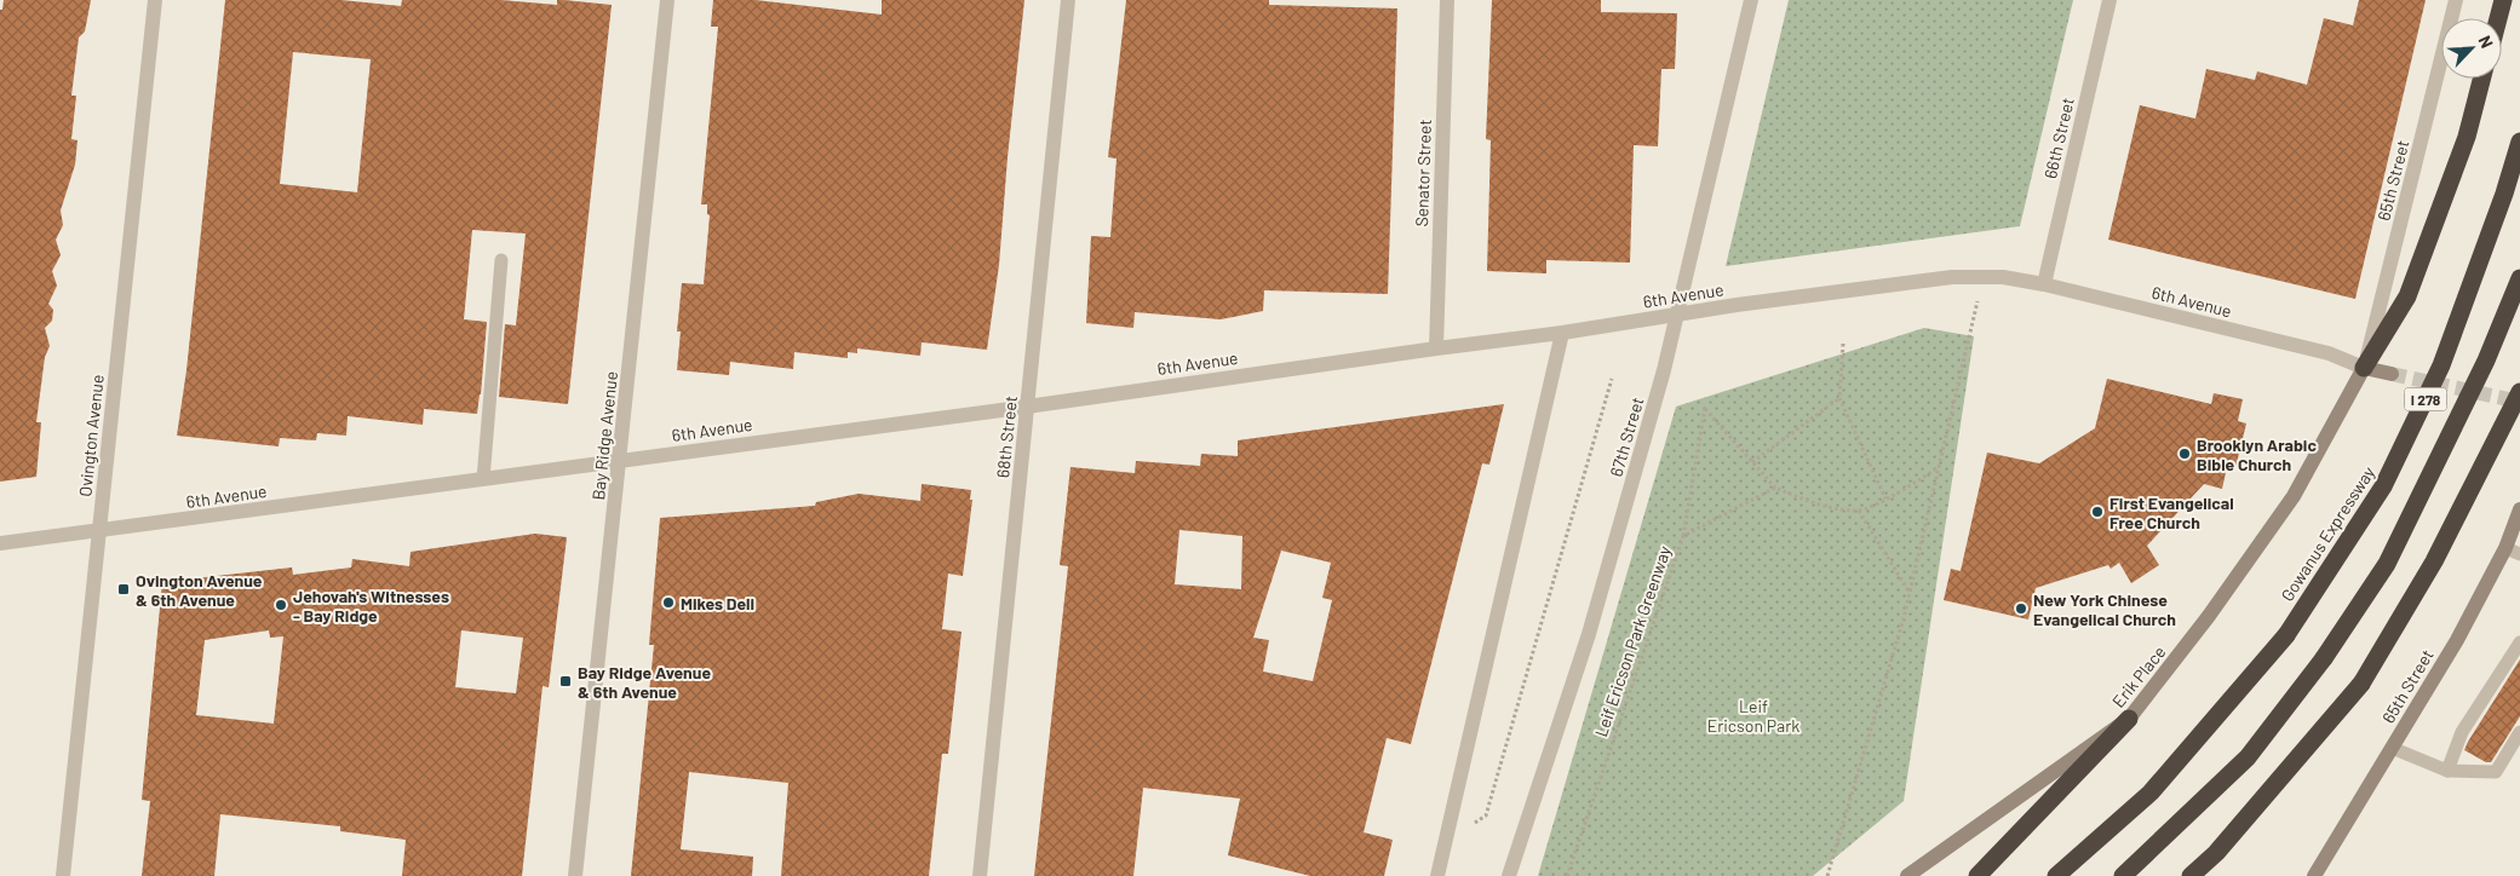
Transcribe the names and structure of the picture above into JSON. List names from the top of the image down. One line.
{"streets":{"highway":["I 278","Gowanus Expressway"],"main road":["65th Street","6th Avenue","Erik Place"],"street":["66th Street","Senator Street","Ovington Avenue","Bay Ridge Avenue","68th Street","67th Street"],"path":["Leif Ericson Park Greenway"]},"crossings":[["66th Street","6th Avenue"],["Senator Street","6th Avenue"],["65th Street","6th Avenue"],["65th Street","Erik Place"],["6th Avenue","Ovington Avenue"],["6th Avenue","Bay Ridge Avenue"],["6th Avenue","68th Street"],["6th Avenue","67th Street"],["6th Avenue","Erik Place"]],"parks":["Leif Ericson Park"],"places":{"other":["Brooklyn Arabic Bible Church","First Evangelical Free Church","Mikes Deli","Jehovah's Witnesses - Bay Ridge","New York Chinese Evangelical Church"],"transit":["Ovington Avenue & 6th Avenue","Bay Ridge Avenue & 6th Avenue"]},"north":"top right"}
